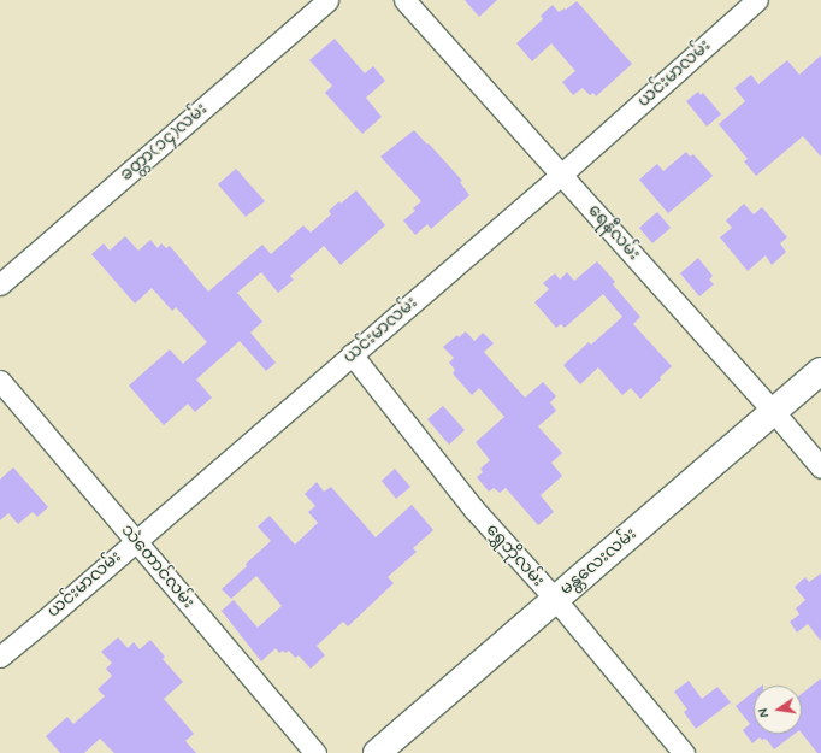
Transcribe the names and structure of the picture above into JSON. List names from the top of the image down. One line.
{"streets":{"main road":["မန္တလေးလမ်း"],"street":["ယင်းမာလမ်း","ခတ္တာ(၁၄)လမ်း","ရေနီလမ်း","ရွှေဘိုလမ်း","သဲတောင်လမ်း"]},"crossings":[["ယင်းမာလမ်း","ရေနီလမ်း"],["ယင်းမာလမ်း","ရွှေဘိုလမ်း"],["ယင်းမာလမ်း","သဲတောင်လမ်း"],["ရေနီလမ်း","မန္တလေးလမ်း"],["ရွှေဘိုလမ်း","မန္တလေးလမ်း"]],"north":"left"}
